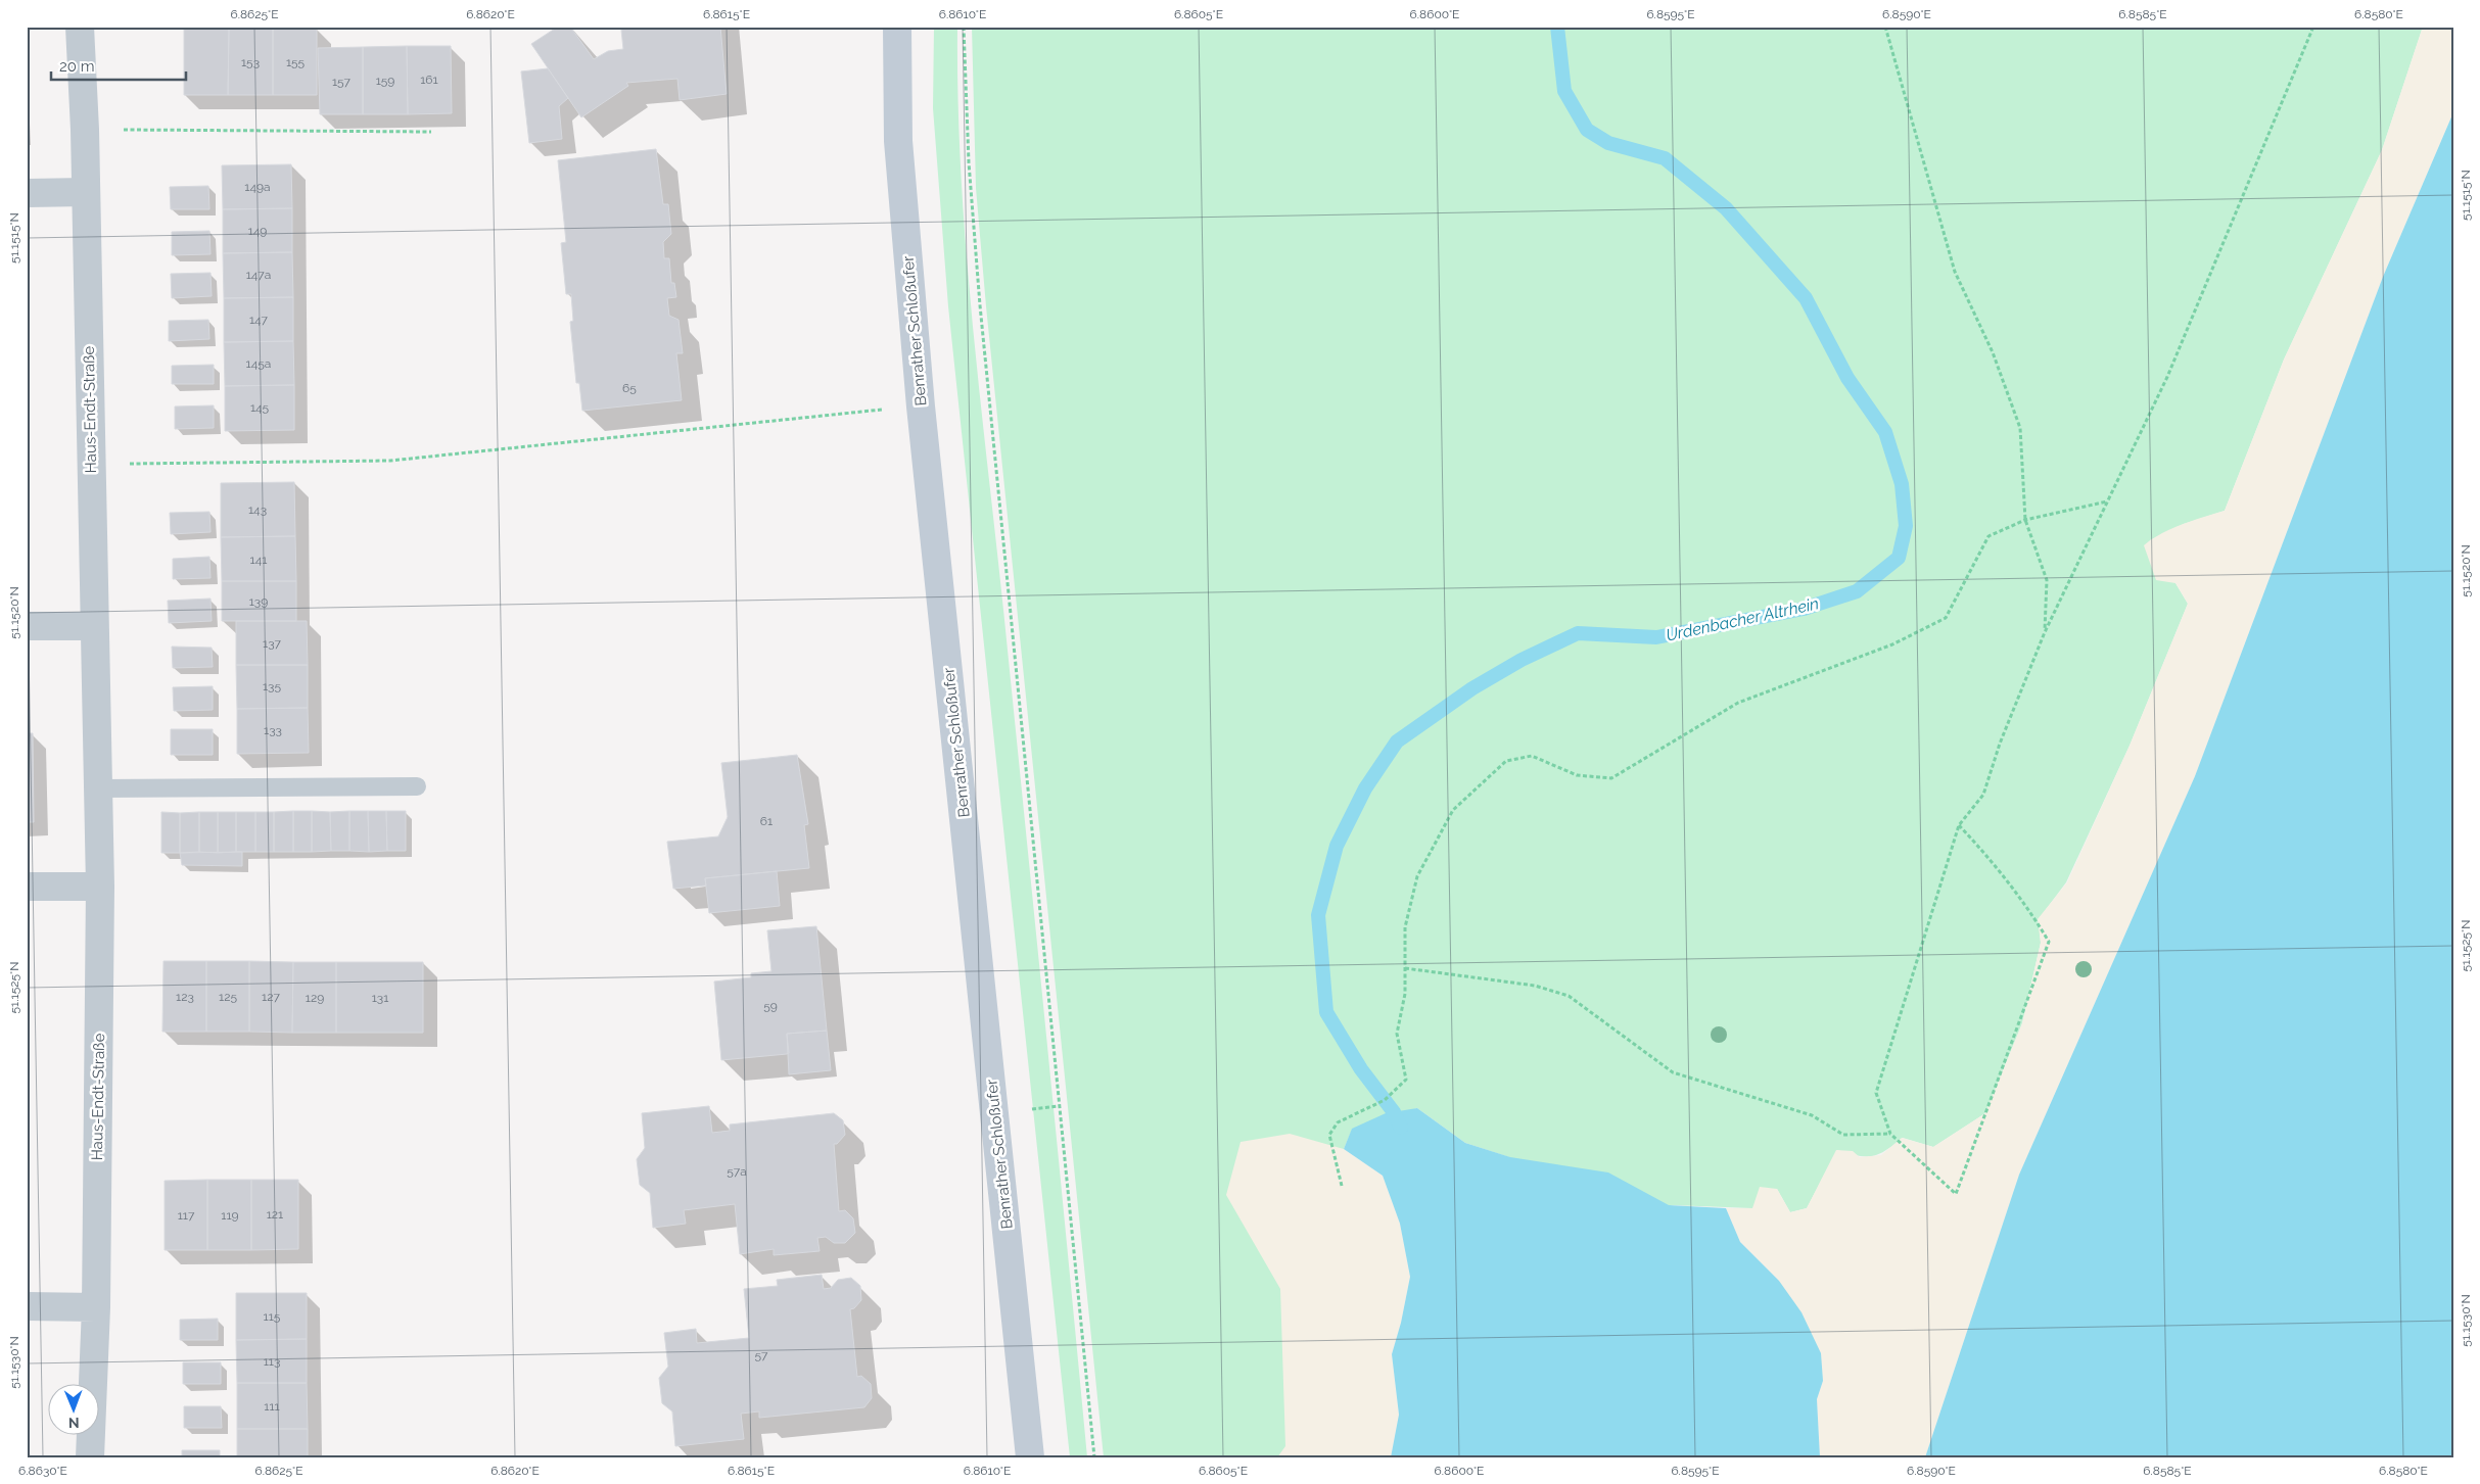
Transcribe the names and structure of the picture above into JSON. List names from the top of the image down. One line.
{"streets":{"street":["Benrather Schloßufer","Haus-Endt-Straße"]},"water":["Urdenbacher Altrhein"],"house_numbers":["153","155","161","159","157","149a","149","147a","147","145a","65","145","143","141","139","137","135","133","61","123","125","127","129","131","59","57a","121","117","119","115","57","113","111"],"scale_bar":"20 m","north":"bottom","coordinates":["6.8625°E","6.8620°E","6.8615°E","6.8610°E","6.8605°E","6.8600°E","6.8595°E","6.8590°E","6.8585°E","6.8580°E","51.1515°N","51.1520°N","51.1525°N","51.1530°N","6.8630°E"]}
